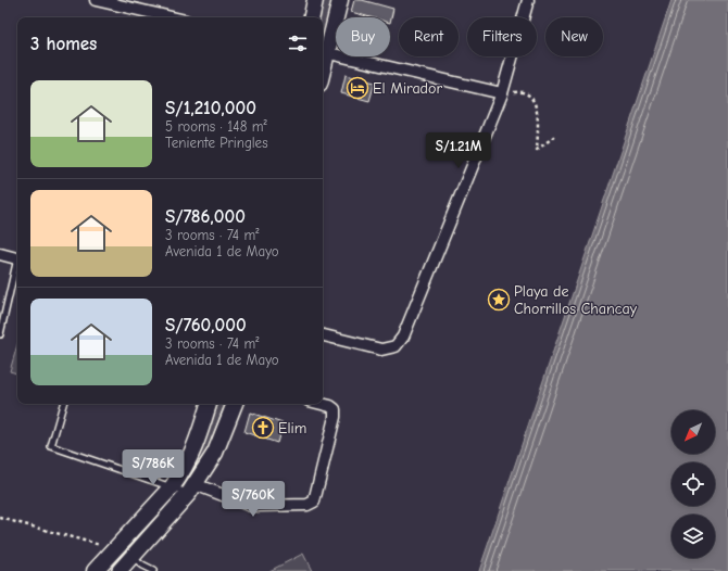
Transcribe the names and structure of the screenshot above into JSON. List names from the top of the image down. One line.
{"places":{"hotel":["El Mirador"],"place":["Playa de Chorrillos Chancay"],"church":["Elim"]},"north":"bottom left","page":{"chip":["Buy","Rent","Filters","New"],"heading":"3 homes","list":[{"name":"S/1,210,000","note":"5 rooms · 148 m² · Teniente Pringles"},{"name":"S/786,000","note":"3 rooms · 74 m² · Avenida 1 de Mayo"},{"name":"S/760,000","note":"3 rooms · 74 m² · Avenida 1 de Mayo"}],"price":["S/1.21M","S/786K","S/760K"]}}
